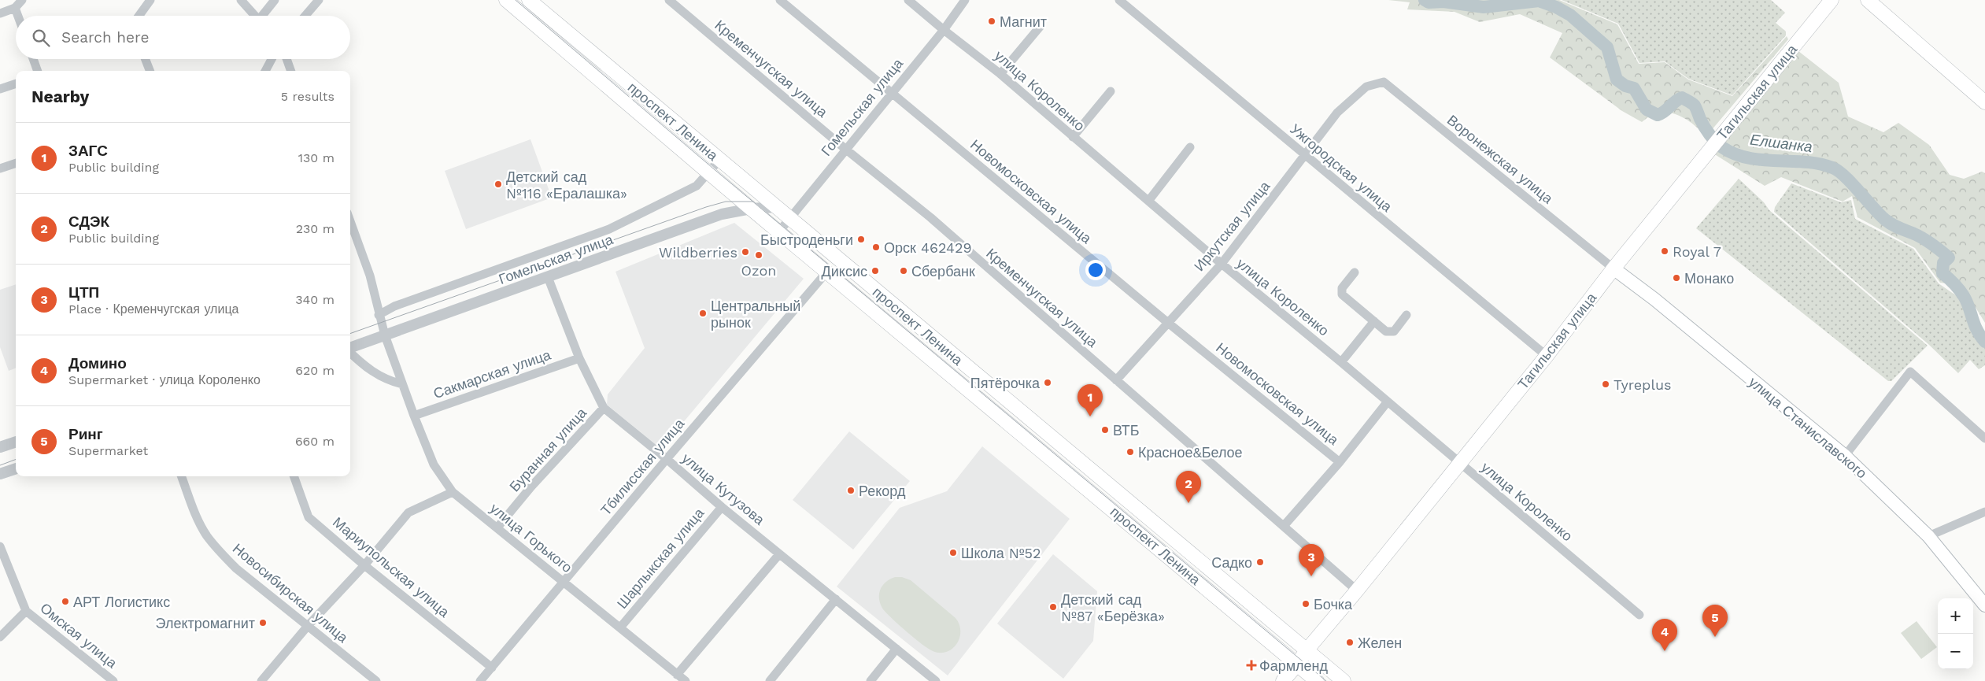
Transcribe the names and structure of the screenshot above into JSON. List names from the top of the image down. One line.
{"streets":{"main road":["Тагильская улица","проспект Ленина","улица Станиславского"],"street":["Кременчугская улица","улица Короленко","Гомельская улица","Воронежская улица","Ужгородская улица","Новомосковская улица","Иркутская улица","Сакмарская улица","Буранная улица","Тбилисская улица","улица Кутузова","улица Горького","Шарлыкская улица","Мариупольская улица","Новосибирская улица","Омская улица"]},"crossings":[["Кременчугская улица","Тагильская улица"],["Кременчугская улица","Гомельская улица"],["Кременчугская улица","Иркутская улица"],["улица Короленко","Тагильская улица"],["улица Короленко","Гомельская улица"],["улица Короленко","Иркутская улица"],["Тагильская улица","проспект Ленина"],["Тагильская улица","Воронежская улица"],["Тагильская улица","Ужгородская улица"],["Тагильская улица","улица Станиславского"],["Гомельская улица","проспект Ленина"],["Гомельская улица","Новомосковская улица"],["Гомельская улица","улица Кутузова"],["Гомельская улица","улица Горького"],["проспект Ленина","Тбилисская улица"],["Воронежская улица","Иркутская улица"],["Воронежская улица","улица Станиславского"],["Ужгородская улица","Иркутская улица"],["Новомосковская улица","Иркутская улица"],["Сакмарская улица","улица Кутузова"],["Сакмарская улица","улица Горького"],["Буранная улица","улица Кутузова"],["Буранная улица","улица Горького"],["Тбилисская улица","улица Кутузова"],["Тбилисская улица","улица Горького"],["Тбилисская улица","Мариупольская улица"],["улица Кутузова","Шарлыкская улица"],["улица Горького","Шарлыкская улица"]],"water":["Елшанка"],"places":{"other":["Магнит","Детский сад №116 «Ералашка»","Быстроденьги","Орск 462429","Royal 7","Wildberries","Ozon","Диксис","Сбербанк","Монако","Центральный рынок","Пятёрочка","Tyreplus","ВТБ","Красное&Белое","Рекорд","Школа №52","Садко","АРТ Логистикс","Бочка","Детский сад №87 «Берёзка»","Электромагнит","Желен"],"health":["Фармленд"]},"page":{"search":"Search here","heading":["Nearby","5 results"],"list":[{"mark":"1","name":"ЗАГС","note":"Public building","value":"130 m"},{"mark":"2","name":"СДЭК","note":"Public building","value":"230 m"},{"mark":"3","name":"ЦТП","note":"Place · Кременчугская улица","value":"340 m"},{"mark":"4","name":"Домино","note":"Supermarket · улица Короленко","value":"620 m"},{"mark":"5","name":"Ринг","note":"Supermarket","value":"660 m"}],"pins":["1","2","3","5","4"],"map_buttons":["+","−"]}}
